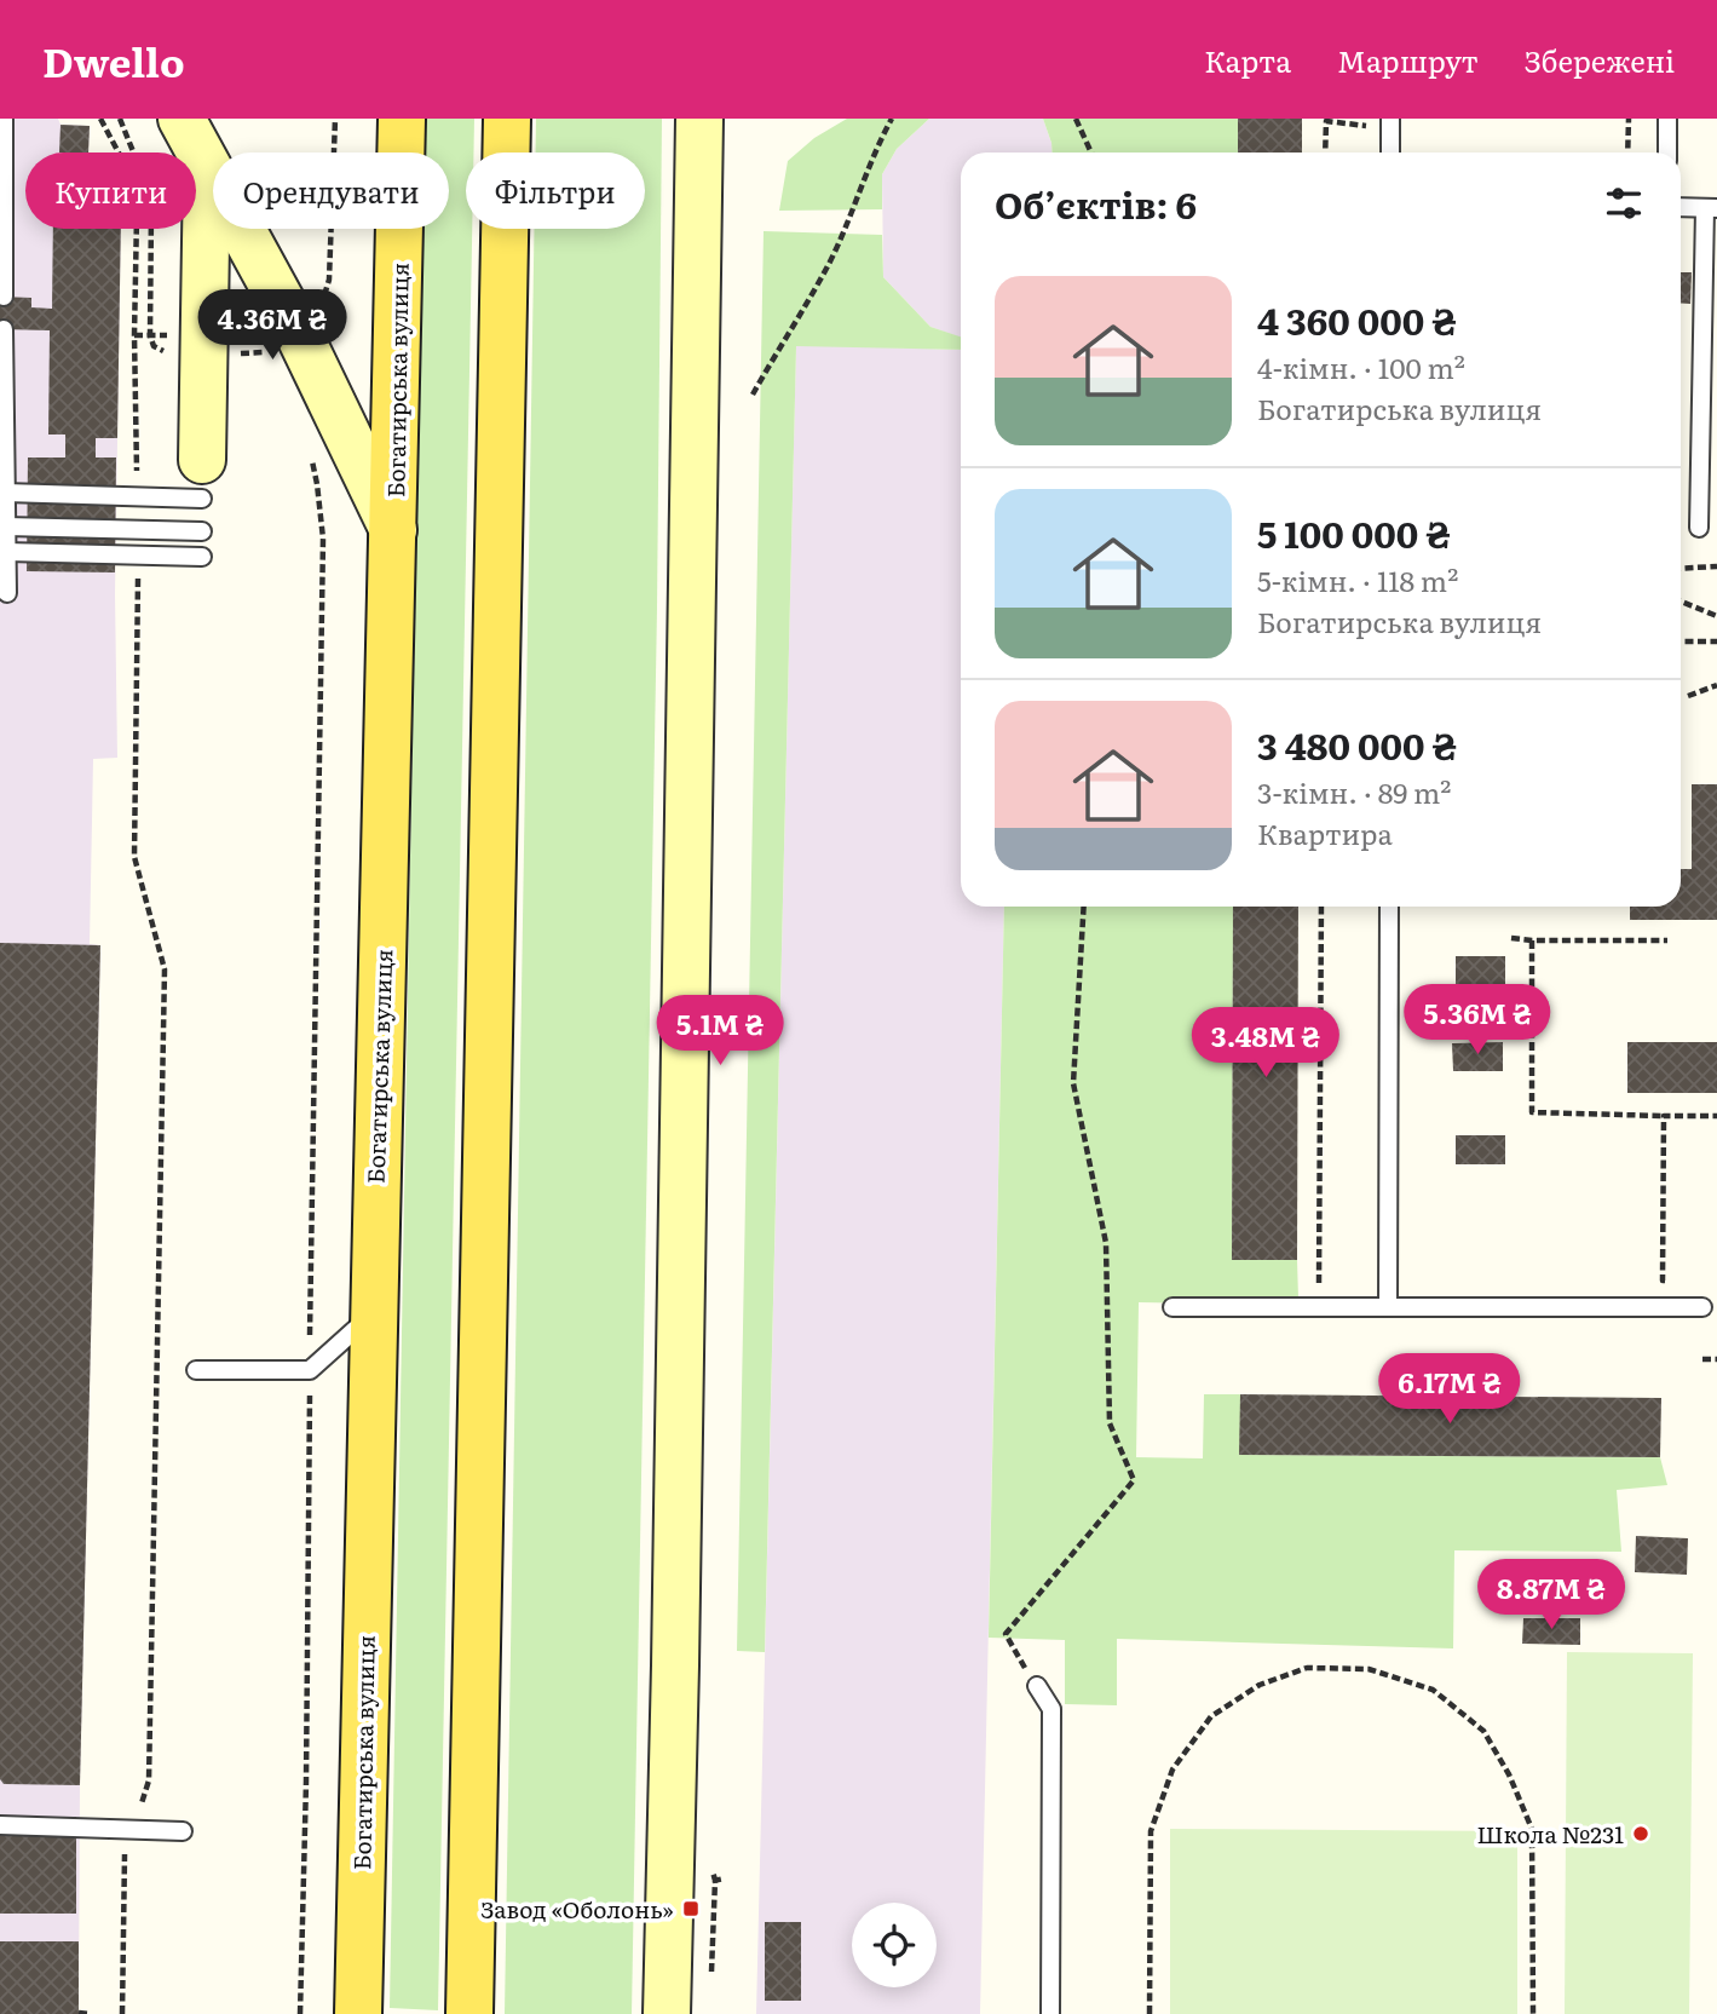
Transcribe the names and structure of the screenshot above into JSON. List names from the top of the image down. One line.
{"streets":{"main road":["Богатирська вулиця"]},"places":{"other":["Школа №231"],"transit":["Завод «Оболонь»"]},"page":{"header":"Dwello","nav":["Карта","Маршрут","Збережені"],"chip":["Купити","Орендувати","Фільтри"],"heading":"Об’єктів: 6","list":[{"name":"4 360 000 ₴","note":"4-кімн. · 100 m² · Богатирська вулиця"},{"name":"5 100 000 ₴","note":"5-кімн. · 118 m² · Богатирська вулиця"},{"name":"3 480 000 ₴","note":"3-кімн. · 89 m² · Квартира"}],"price":["4.36M ₴","5.36M ₴","5.1M ₴","3.48M ₴","6.17M ₴","8.87M ₴"]}}
